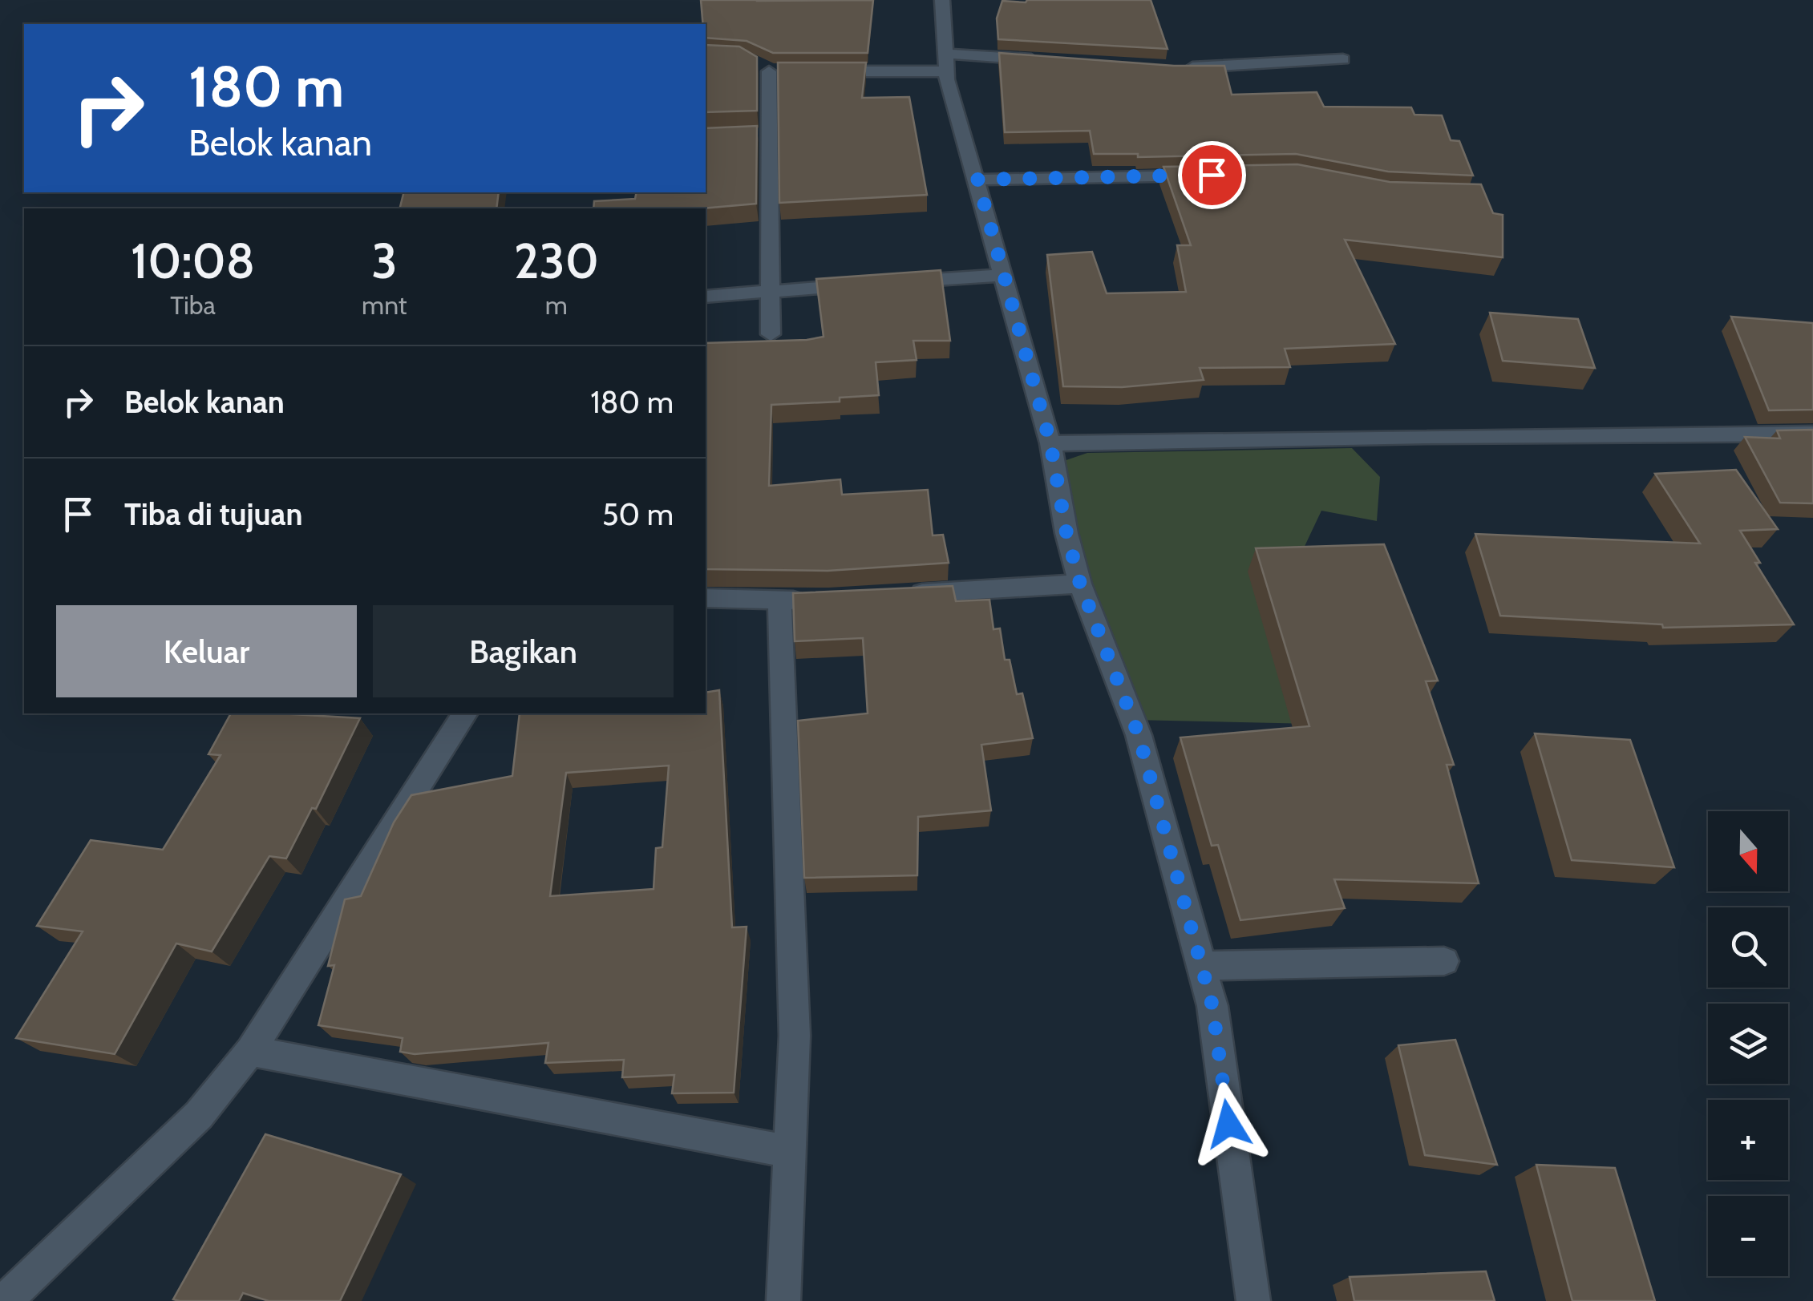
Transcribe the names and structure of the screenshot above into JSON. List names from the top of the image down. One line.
{"north":"bottom","page":{"turn":["180 m","Belok kanan"],"eta":["10:08","Tiba","3","mnt","230","m"],"list":[{"name":"Belok kanan","value":"180 m"},{"name":"Tiba di tujuan","value":"50 m"}],"buttons":["Keluar","Bagikan"],"map_buttons":["+","−"]}}
